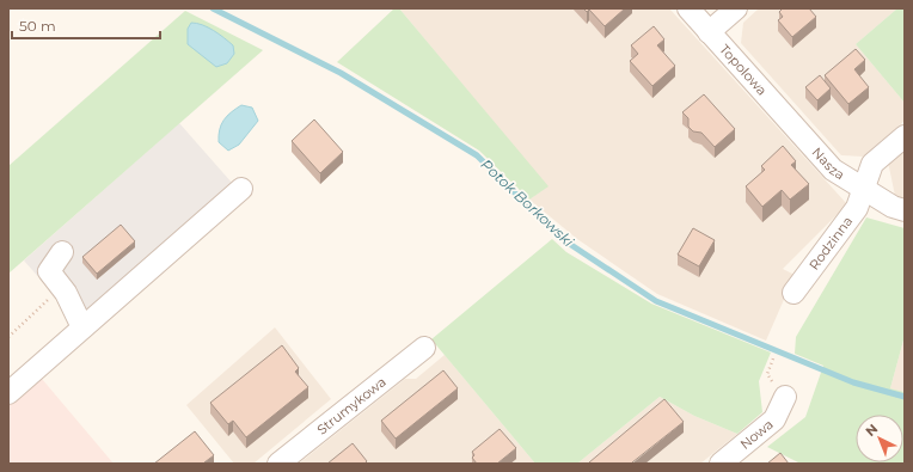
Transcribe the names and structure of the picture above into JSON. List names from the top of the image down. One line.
{"streets":{"street":["Topolowa","Nasza","Rodzinna","Strumykowa","Nowa"]},"crossings":[["Topolowa","Nasza"],["Nasza","Rodzinna"]],"water":["Potok Borkowski"],"scale_bar":"50 m","north":"top left"}
